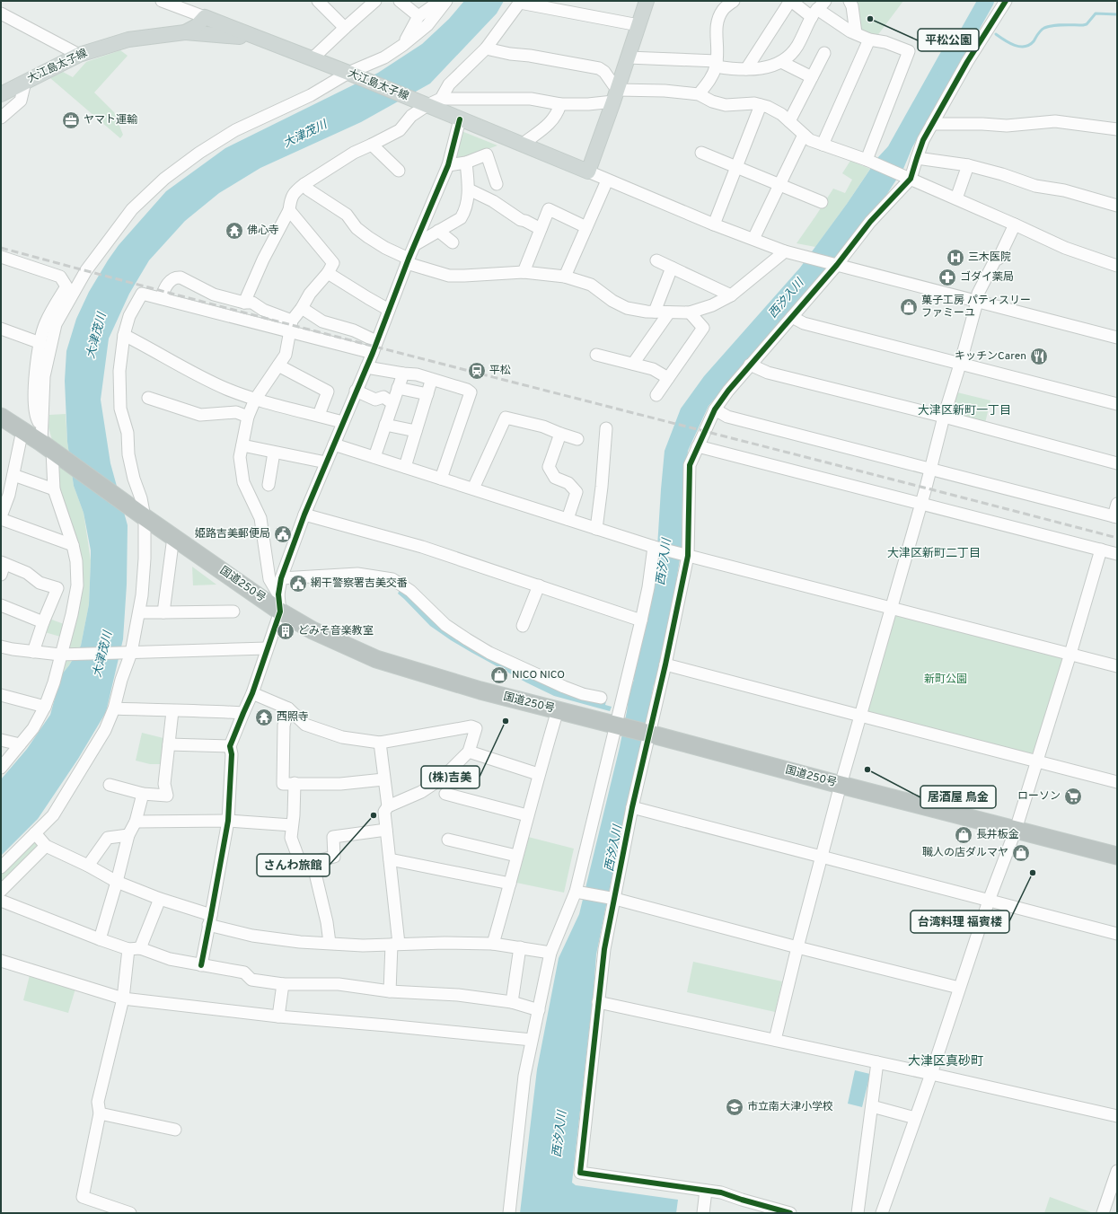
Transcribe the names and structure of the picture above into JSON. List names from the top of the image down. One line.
{"streets":{"highway":["国道250号"],"main road":["大江島太子線"]},"districts":["大津区新町一丁目","大津区新町二丁目","大津区真砂町"],"water":["大津茂川","西汐入川"],"parks":["新町公園"],"places":{"other":["平松公園","(株)吉美","居酒屋 鳥金","さんわ旅館","台湾料理 福賓楼"],"office":["ヤマト運輸"],"temple":["佛心寺","西照寺"],"hospital":["三木医院"],"pharmacy":["ゴダイ薬局"],"shop":["菓子工房 パティスリー ファミーユ","NICO NICO","長井板金","職人の店ダルマヤ"],"restaurant":["キッチンCaren"],"station":["平松"],"public building":["姫路吉美郵便局","網干警察署吉美交番"],"building":["どみそ音楽教室"],"supermarket":["ローソン"],"school or university":["市立南大津小学校"]}}
